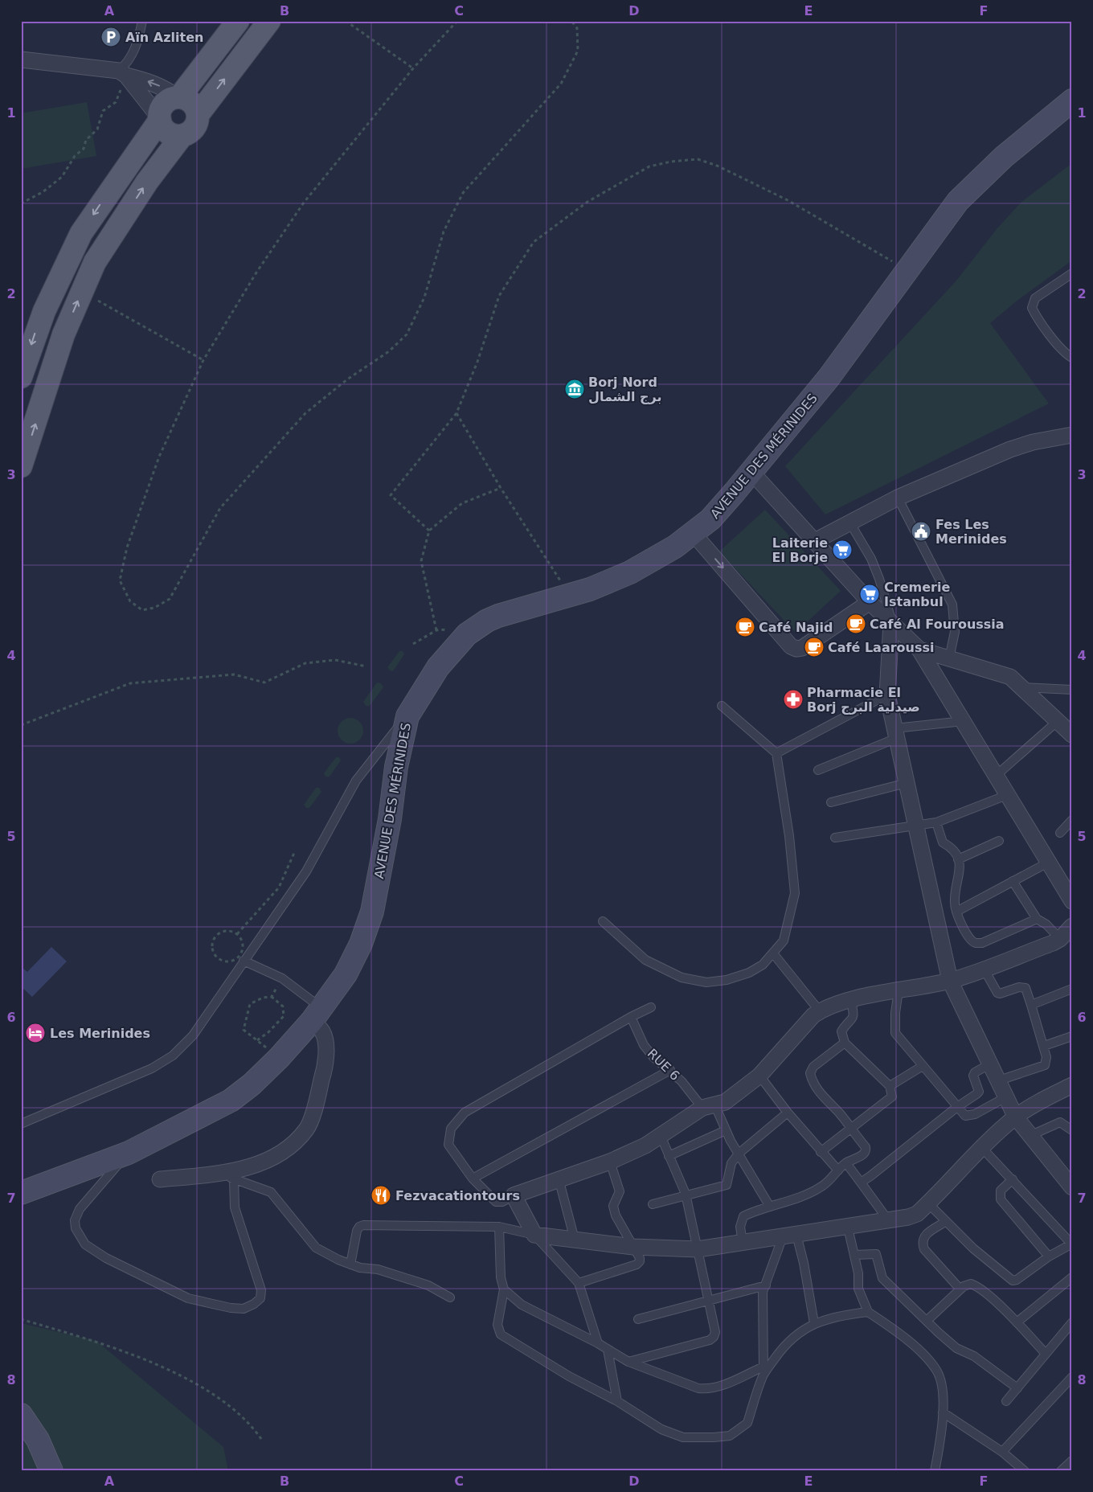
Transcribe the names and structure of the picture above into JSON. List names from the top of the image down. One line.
{"streets":{"main road":["AVENUE DES MÉRINIDES"],"lane":["RUE 6"]},"places":{"parking":["Aïn Azliten"],"museum":["Borj Nord برج الشمال"],"public building":["Fes Les Merinides"],"supermarket":["Laiterie El Borje","Cremerie Istanbul"],"cafe":["Café Al Fouroussia","Café Najid","Café Laaroussi"],"pharmacy":["Pharmacie El Borj صيدلية البرج"],"hotel":["Les Merinides"],"restaurant":["Fezvacationtours"]},"grid":{"columns":["A","B","C","D","E","F"],"rows":["1","2","3","4","5","6","7","8"]}}
